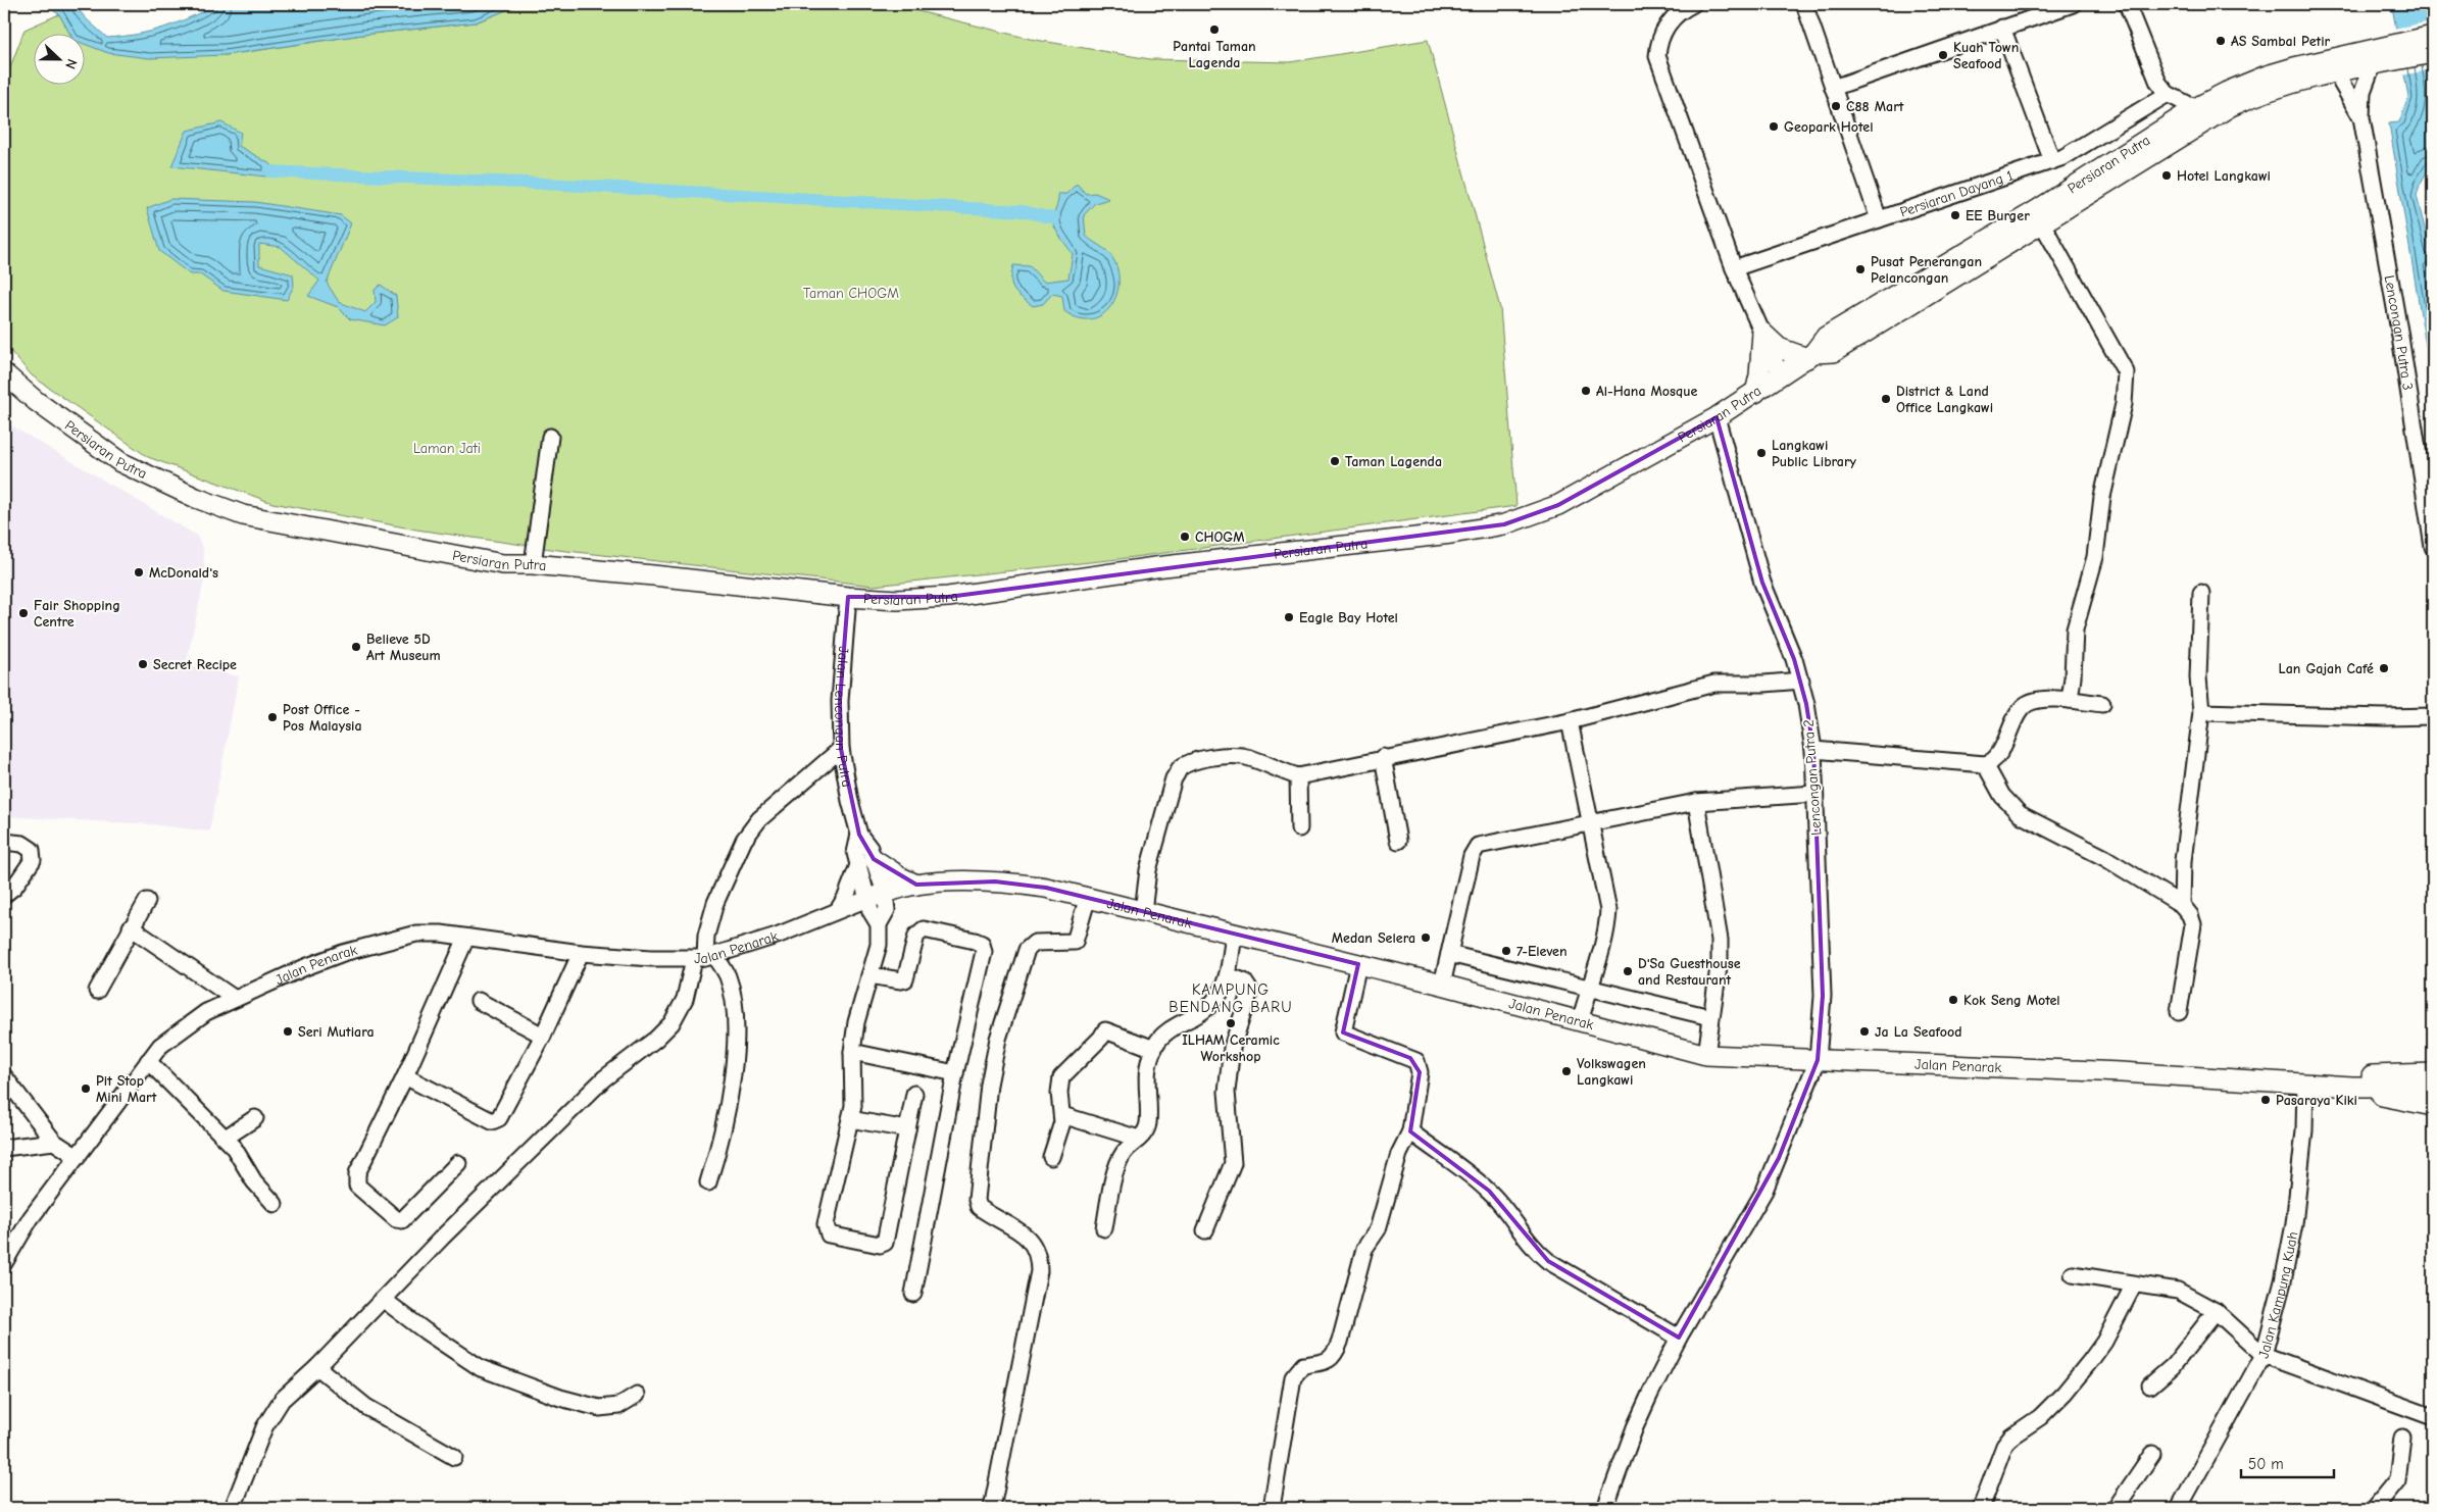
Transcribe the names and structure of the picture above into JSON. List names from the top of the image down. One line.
{"streets":{"main road":["Persiaran Putra","Jalan Penarak"],"street":["Persiaran Dayang 1","Lencongan Putra 3","Jalan Lencongan Putra","Lencongan Putra 2","Jalan Kampung Kuah"]},"crossings":[["Persiaran Putra","Jalan Lencongan Putra"],["Persiaran Putra","Lencongan Putra 2"],["Jalan Lencongan Putra","Jalan Penarak"],["Lencongan Putra 2","Jalan Penarak"],["Jalan Penarak","Jalan Kampung Kuah"]],"districts":["KAMPUNG BENDANG BARU"],"parks":["Taman CHOGM","Laman Jati"],"places":["Pantai Taman Lagenda","AS Sambal Petir","Kuah Town Seafood","C88 Mart","Geopark Hotel","Hotel Langkawi","EE Burger","Pusat Penerangan Pelancongan","Al-Hana Mosque","District & Land Office Langkawi","Langkawi Public Library","Taman Lagenda","CHOGM","McDonald's","Fair Shopping Centre","Eagle Bay Hotel","Believe 5D Art Museum","Secret Recipe","Lan Gajah Café","Post Office - Pos Malaysia","Medan Selera","7-Eleven","D'Sa Guesthouse and Restaurant","Kok Seng Motel","ILHAM Ceramic Workshop","Seri Mutiara","Ja La Seafood","Volkswagen Langkawi","Pit Stop Mini Mart","Pasaraya Kiki"],"scale_bar":"50 m","north":"right"}
